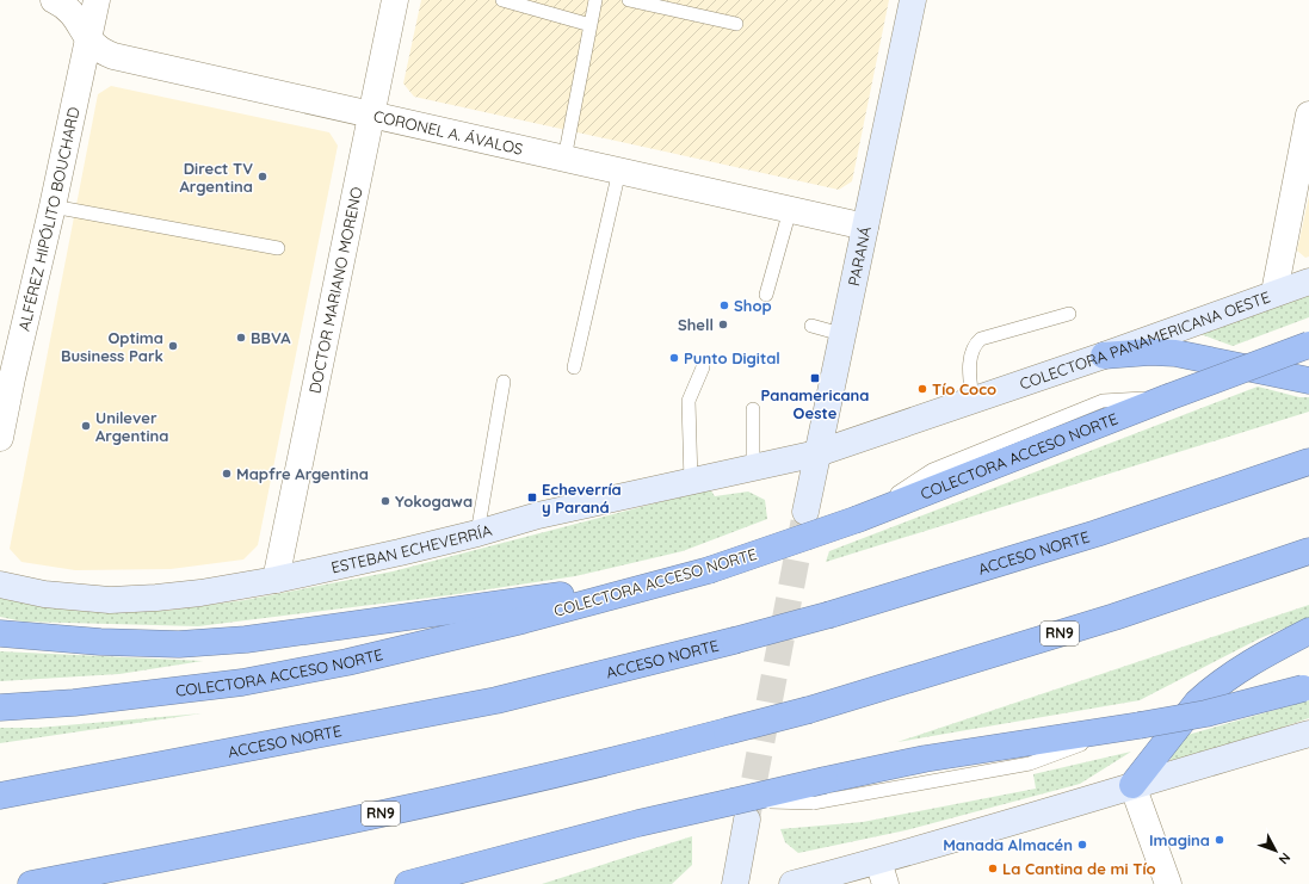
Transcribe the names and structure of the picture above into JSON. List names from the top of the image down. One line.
{"streets":{"highway":["COLECTORA ACCESO NORTE","ACCESO NORTE","RN9"],"street":["CORONEL A. ÁVALOS","ALFÉREZ HIPÓLITO BOUCHARD","PARANÁ","DOCTOR MARIANO MORENO","COLECTORA PANAMERICANA OESTE","ESTEBAN ECHEVERRÍA"]},"crossings":[["CORONEL A. ÁVALOS","ALFÉREZ HIPÓLITO BOUCHARD"],["CORONEL A. ÁVALOS","PARANÁ"],["CORONEL A. ÁVALOS","DOCTOR MARIANO MORENO"],["PARANÁ","COLECTORA PANAMERICANA OESTE"],["PARANÁ","ESTEBAN ECHEVERRÍA"],["DOCTOR MARIANO MORENO","ESTEBAN ECHEVERRÍA"],["COLECTORA PANAMERICANA OESTE","ESTEBAN ECHEVERRÍA"]],"places":{"other":["Direct TV Argentina","Shop","Shell","BBVA","Optima Business Park","Punto Digital","Tío Coco","Unilever Argentina","Mapfre Argentina","Yokogawa","Imagina","Manada Almacén","La Cantina de mi Tío"],"transit":["Panamericana Oeste","Echeverría y Paraná"]},"north":"bottom right"}
